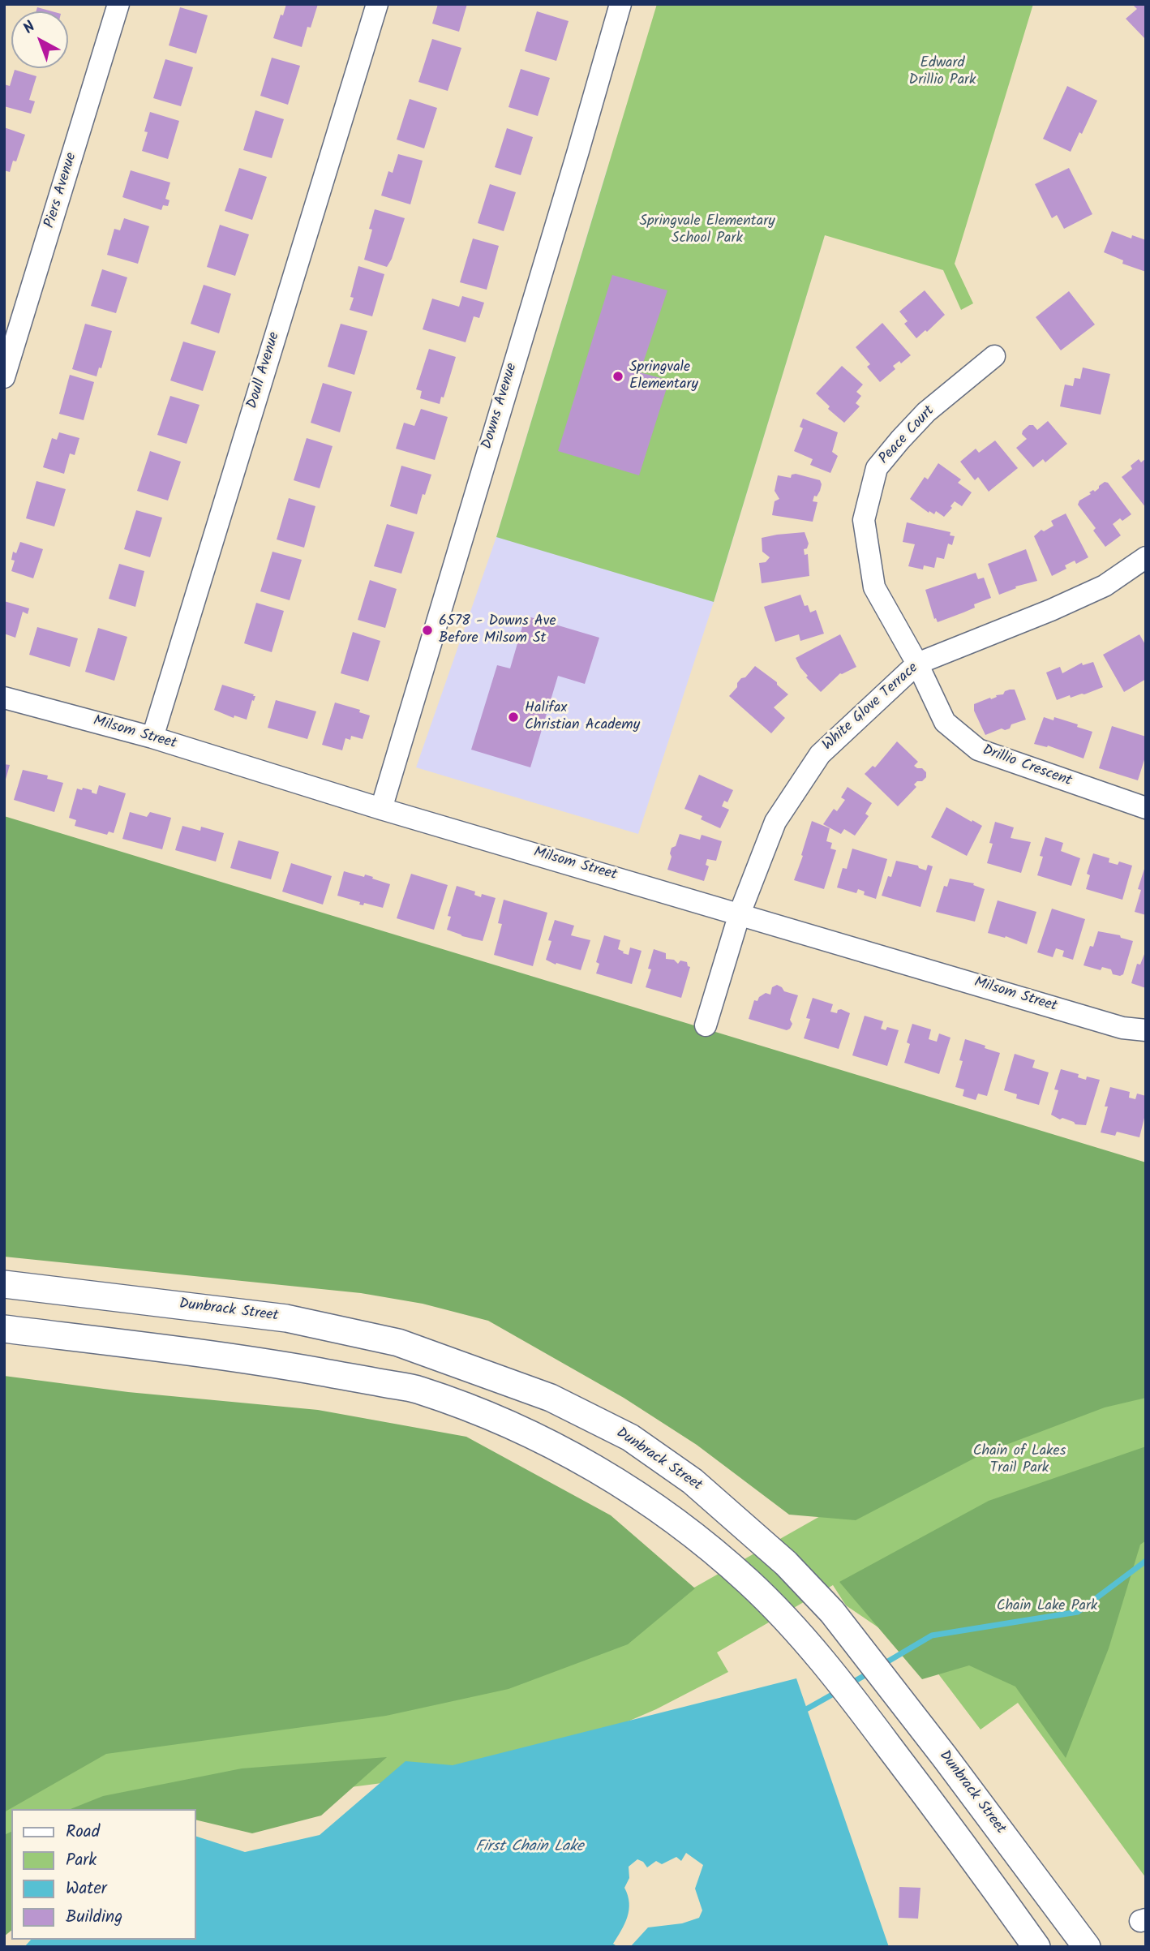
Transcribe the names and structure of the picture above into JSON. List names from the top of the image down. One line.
{"streets":{"main road":["Dunbrack Street"],"street":["Piers Avenue","Doull Avenue","Downs Avenue","Peace Court","White Glove Terrace","Milsom Street","Drillio Crescent"]},"crossings":[["Doull Avenue","Milsom Street"],["Downs Avenue","Milsom Street"],["Peace Court","White Glove Terrace"],["Peace Court","Drillio Crescent"],["White Glove Terrace","Milsom Street"],["White Glove Terrace","Drillio Crescent"]],"water":["First Chain Lake"],"parks":["Edward Drillio Park","Springvale Elementary School Park","Chain of Lakes Trail Park","Chain Lake Park"],"places":["Springvale Elementary","6578 - Downs Ave Before Milsom St","Halifax Christian Academy"],"legend":["Road","Park","Water","Building"],"north":"top left"}
